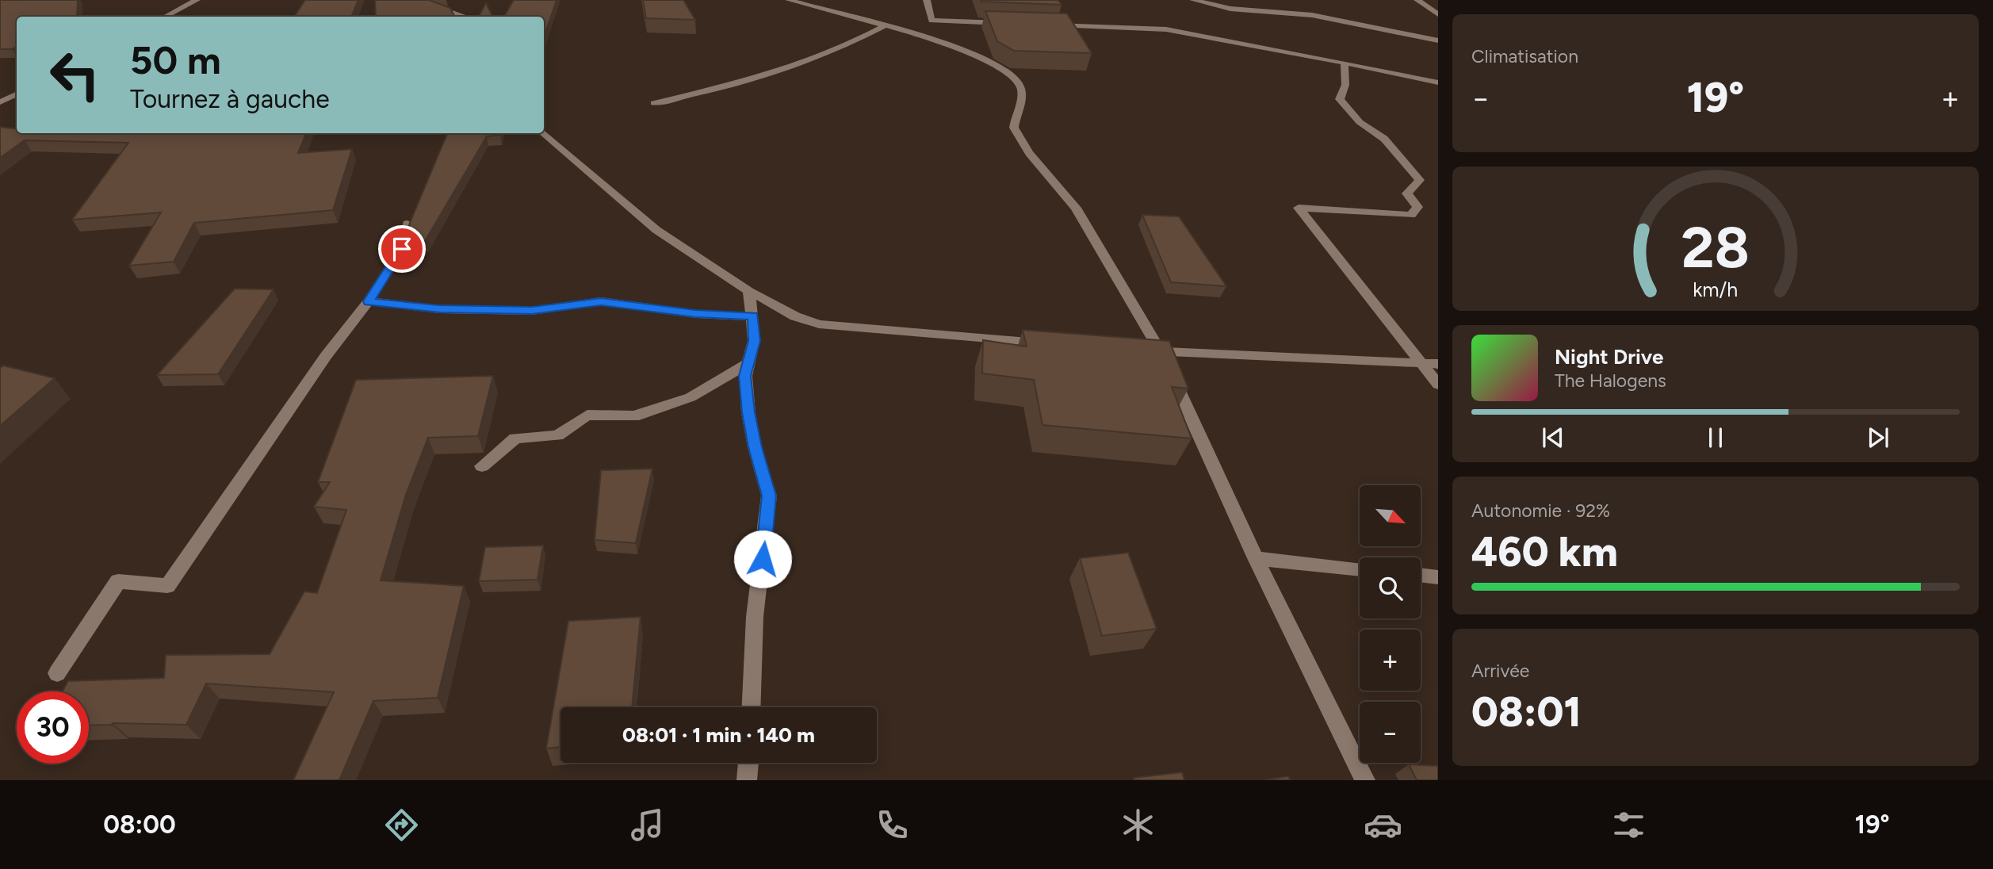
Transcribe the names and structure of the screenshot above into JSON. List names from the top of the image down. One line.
{"north":"bottom right","page":{"tile":["Climatisation",["Autonomie · 92%","460 km"],["Arrivée","08:01"]],"turn":["50 m","Tournez à gauche"],"heat":["−","19°","+"],"song":["Night Drive","The Halogens"],"map_buttons":["+","−"],"limit":"30","trip":"08:01 · 1 min · 140 m","tabs":["08:00","19°"],"gauge":["28","km/h"]}}
